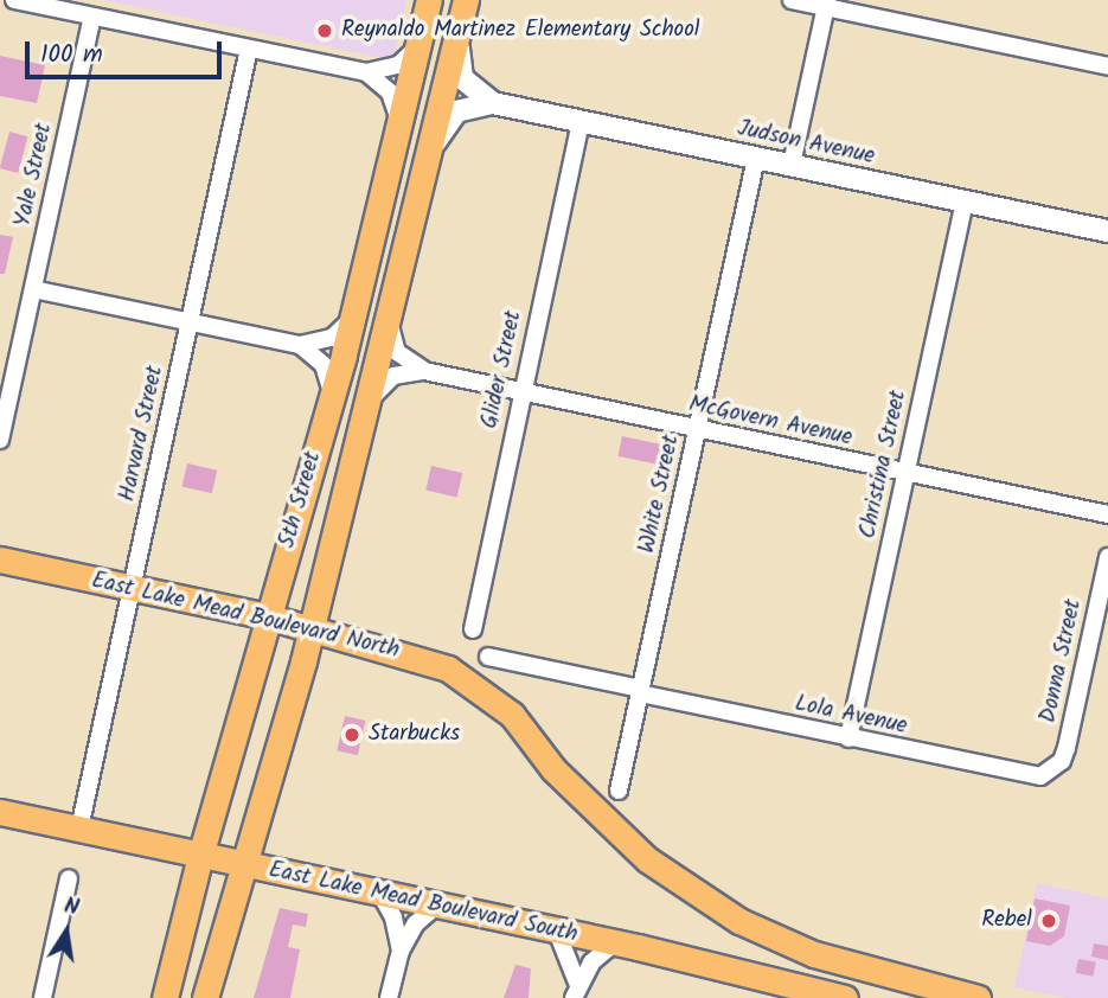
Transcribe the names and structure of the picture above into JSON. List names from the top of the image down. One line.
{"streets":{"main road":["5th Street","East Lake Mead Boulevard North","East Lake Mead Boulevard South"],"street":["Judson Avenue","Yale Street","Glider Street","McGovern Avenue","Harvard Street","Christina Street","White Street","Donna Street","Lola Avenue"]},"crossings":[["Judson Avenue","Glider Street"],["Judson Avenue","Christina Street"],["Judson Avenue","White Street"],["Judson Avenue","5th Street"],["Glider Street","McGovern Avenue"],["McGovern Avenue","Christina Street"],["McGovern Avenue","White Street"],["Harvard Street","East Lake Mead Boulevard North"],["Harvard Street","East Lake Mead Boulevard South"],["Christina Street","Lola Avenue"],["White Street","Lola Avenue"],["5th Street","East Lake Mead Boulevard North"],["5th Street","East Lake Mead Boulevard South"],["Donna Street","Lola Avenue"]],"places":["Reynaldo Martinez Elementary School","Starbucks","Rebel"],"scale_bar":"100 m","north":"top"}
